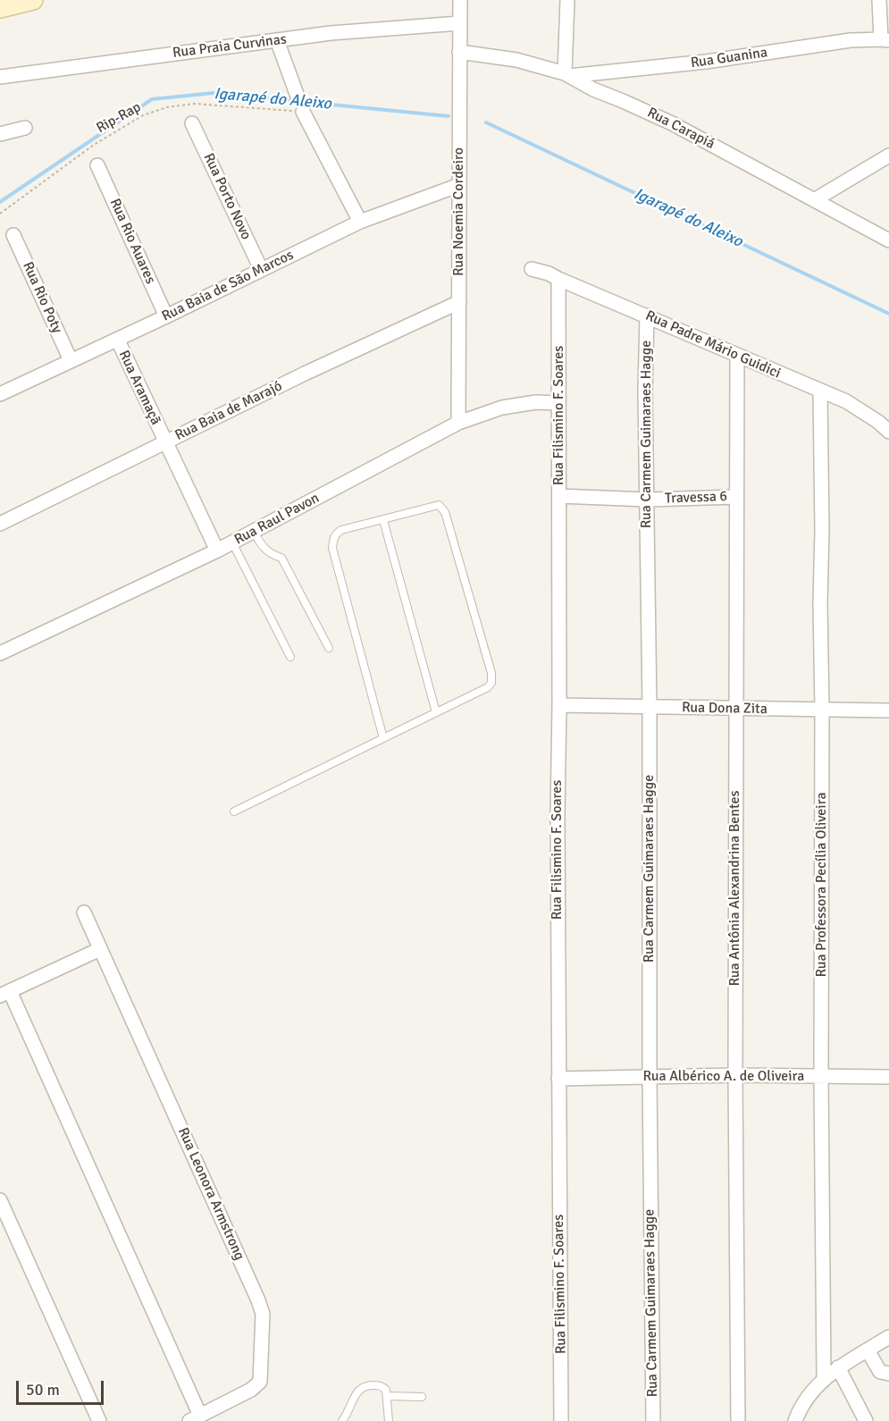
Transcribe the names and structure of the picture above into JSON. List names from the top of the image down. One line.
{"streets":{"street":["Rua Praia Curvinas","Rua Guanina","Rua Carapiá","Rua Porto Novo","Rua Noemia Cordeiro","Rua Rio Auares","Rua Baia de São Marcos","Rua Rio Poty","Rua Padre Mário Guidici","Rua Aramaçã","Rua Baia de Marajó","Rua Filismino F. Soares","Rua Carmem Guimaraes Hagge","Travessa 6","Rua Raul Pavon","Rua Dona Zita","Rua Professora Pecília Oliveira","Rua Antônia Alexandrina Bentes","Rua Albérico A. de Oliveira","Rua Leonora Armstrong"],"path":["Rip-Rap"]},"crossings":[["Rua Praia Curvinas","Rua Noemia Cordeiro"],["Rua Guanina","Rua Carapiá"],["Rua Carapiá","Rua Noemia Cordeiro"],["Rua Porto Novo","Rua Baia de São Marcos"],["Rua Noemia Cordeiro","Rua Baia de São Marcos"],["Rua Noemia Cordeiro","Rua Baia de Marajó"],["Rua Noemia Cordeiro","Rua Raul Pavon"],["Rua Rio Auares","Rua Baia de São Marcos"],["Rua Baia de São Marcos","Rua Rio Poty"],["Rua Baia de São Marcos","Rua Aramaçã"],["Rua Padre Mário Guidici","Rua Filismino F. Soares"],["Rua Padre Mário Guidici","Rua Carmem Guimaraes Hagge"],["Rua Padre Mário Guidici","Rua Professora Pecília Oliveira"],["Rua Padre Mário Guidici","Rua Antônia Alexandrina Bentes"],["Rua Aramaçã","Rua Baia de Marajó"],["Rua Aramaçã","Rua Raul Pavon"],["Rua Filismino F. Soares","Travessa 6"],["Rua Filismino F. Soares","Rua Raul Pavon"],["Rua Filismino F. Soares","Rua Dona Zita"],["Rua Filismino F. Soares","Rua Albérico A. de Oliveira"],["Rua Carmem Guimaraes Hagge","Travessa 6"],["Rua Carmem Guimaraes Hagge","Rua Dona Zita"],["Rua Carmem Guimaraes Hagge","Rua Albérico A. de Oliveira"],["Travessa 6","Rua Antônia Alexandrina Bentes"],["Rua Dona Zita","Rua Professora Pecília Oliveira"],["Rua Dona Zita","Rua Antônia Alexandrina Bentes"],["Rua Professora Pecília Oliveira","Rua Albérico A. de Oliveira"],["Rua Antônia Alexandrina Bentes","Rua Albérico A. de Oliveira"]],"water":["Igarapé do Aleixo"],"scale_bar":"50 m"}
